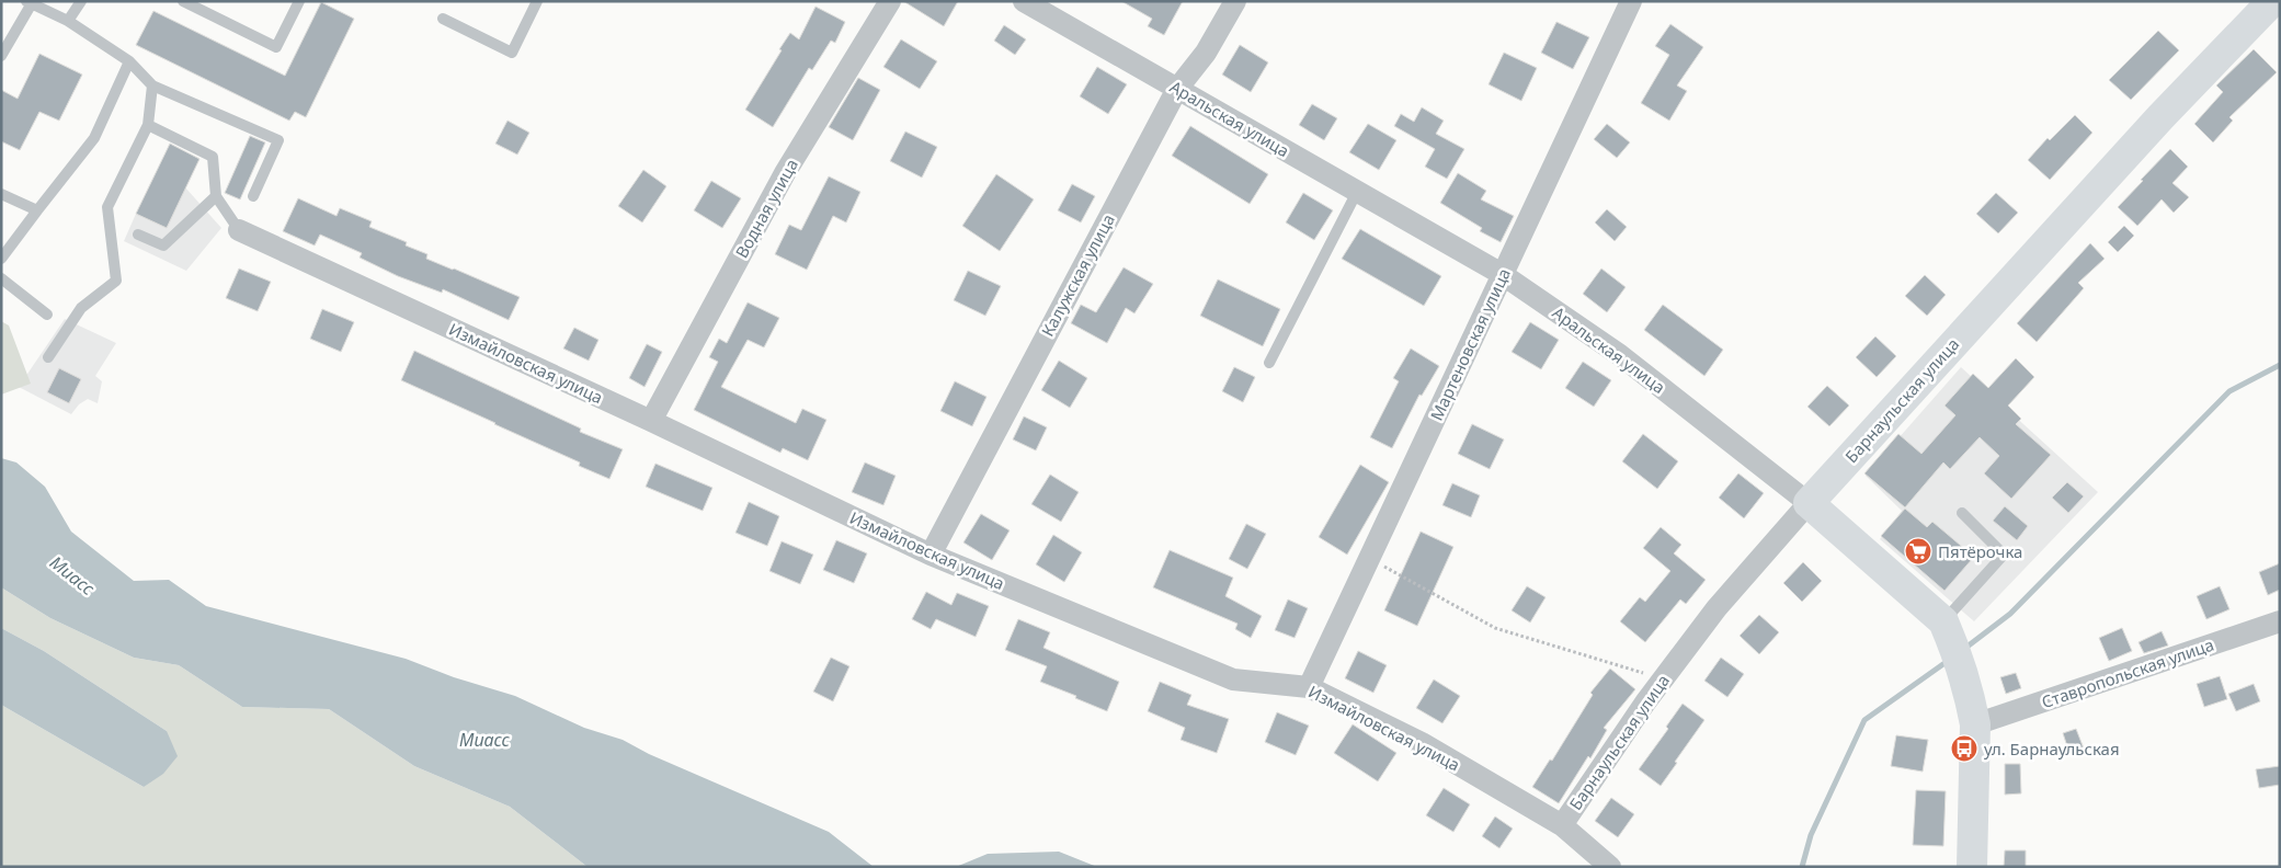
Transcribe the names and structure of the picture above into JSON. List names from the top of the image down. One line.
{"streets":{"street":["Аральская улица","Водная улица","Калужская улица","Мартеновская улица","Измайловская улица","Барнаульская улица","Ставропольская улица"]},"crossings":[["Аральская улица","Калужская улица"],["Аральская улица","Мартеновская улица"],["Аральская улица","Барнаульская улица"],["Аральская улица","Ставропольская улица"],["Водная улица","Измайловская улица"],["Калужская улица","Измайловская улица"],["Мартеновская улица","Измайловская улица"],["Измайловская улица","Барнаульская улица"]],"water":["Миасс"],"places":{"supermarket":["Пятёрочка"],"bus stop":["ул. Барнаульская"]}}
